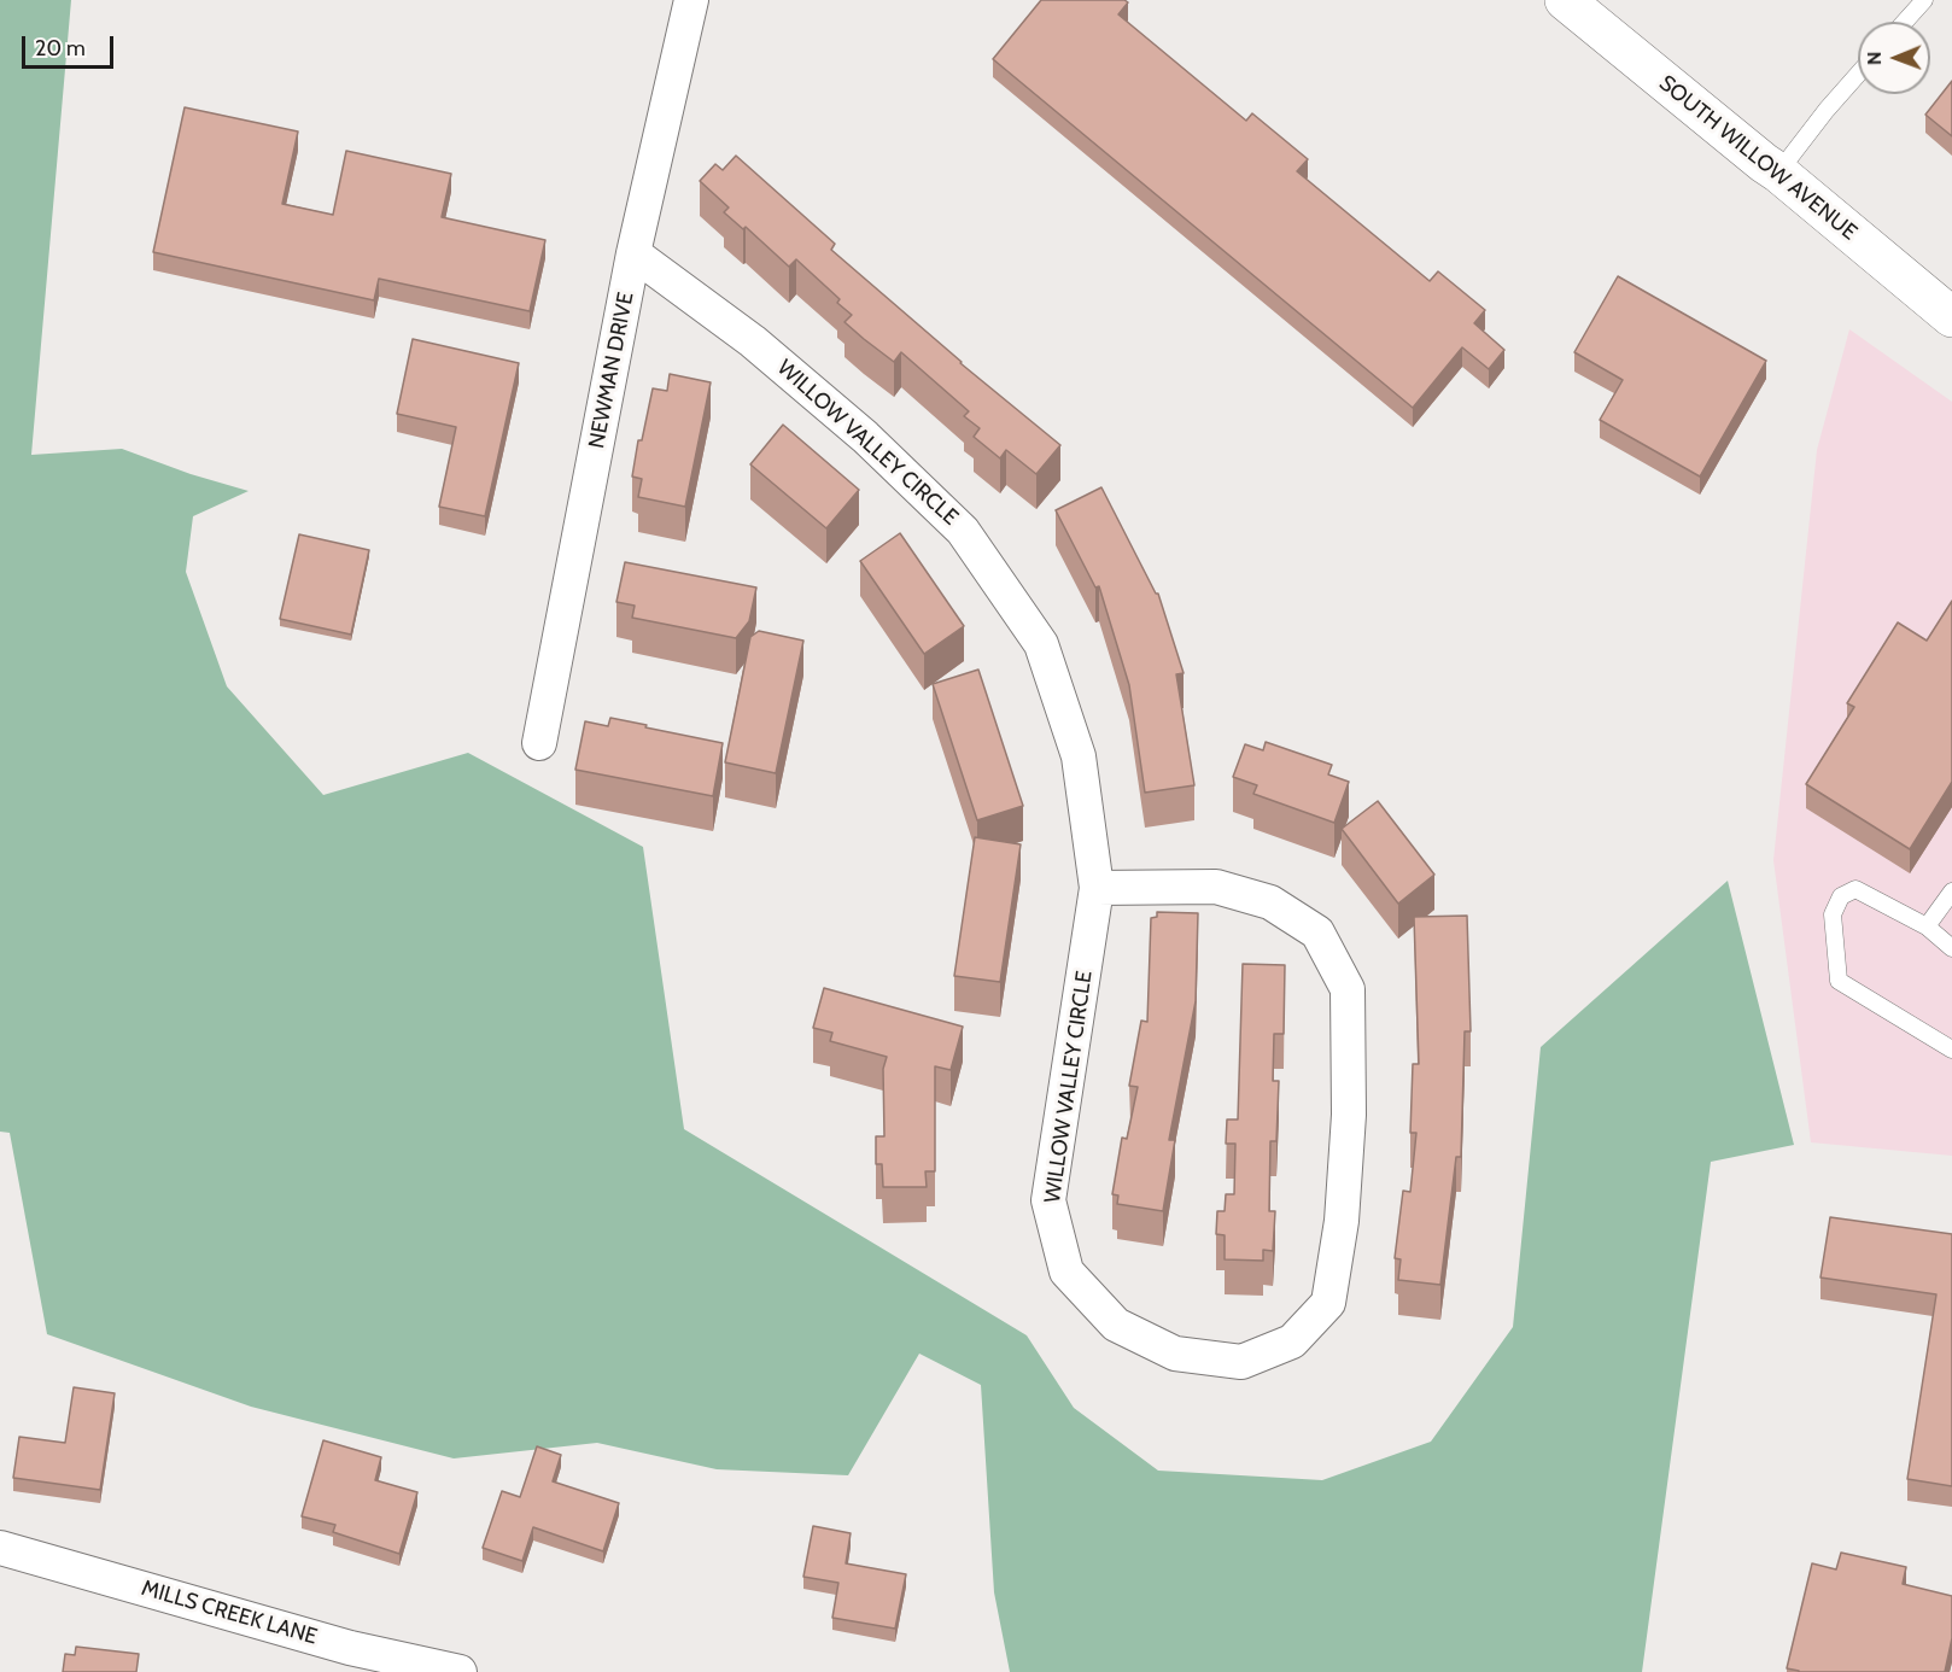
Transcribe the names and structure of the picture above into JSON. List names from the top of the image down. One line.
{"streets":{"main road":["SOUTH WILLOW AVENUE"],"street":["NEWMAN DRIVE","WILLOW VALLEY CIRCLE","MILLS CREEK LANE"]},"crossings":[["NEWMAN DRIVE","WILLOW VALLEY CIRCLE"]],"scale_bar":"20 m","north":"left"}
